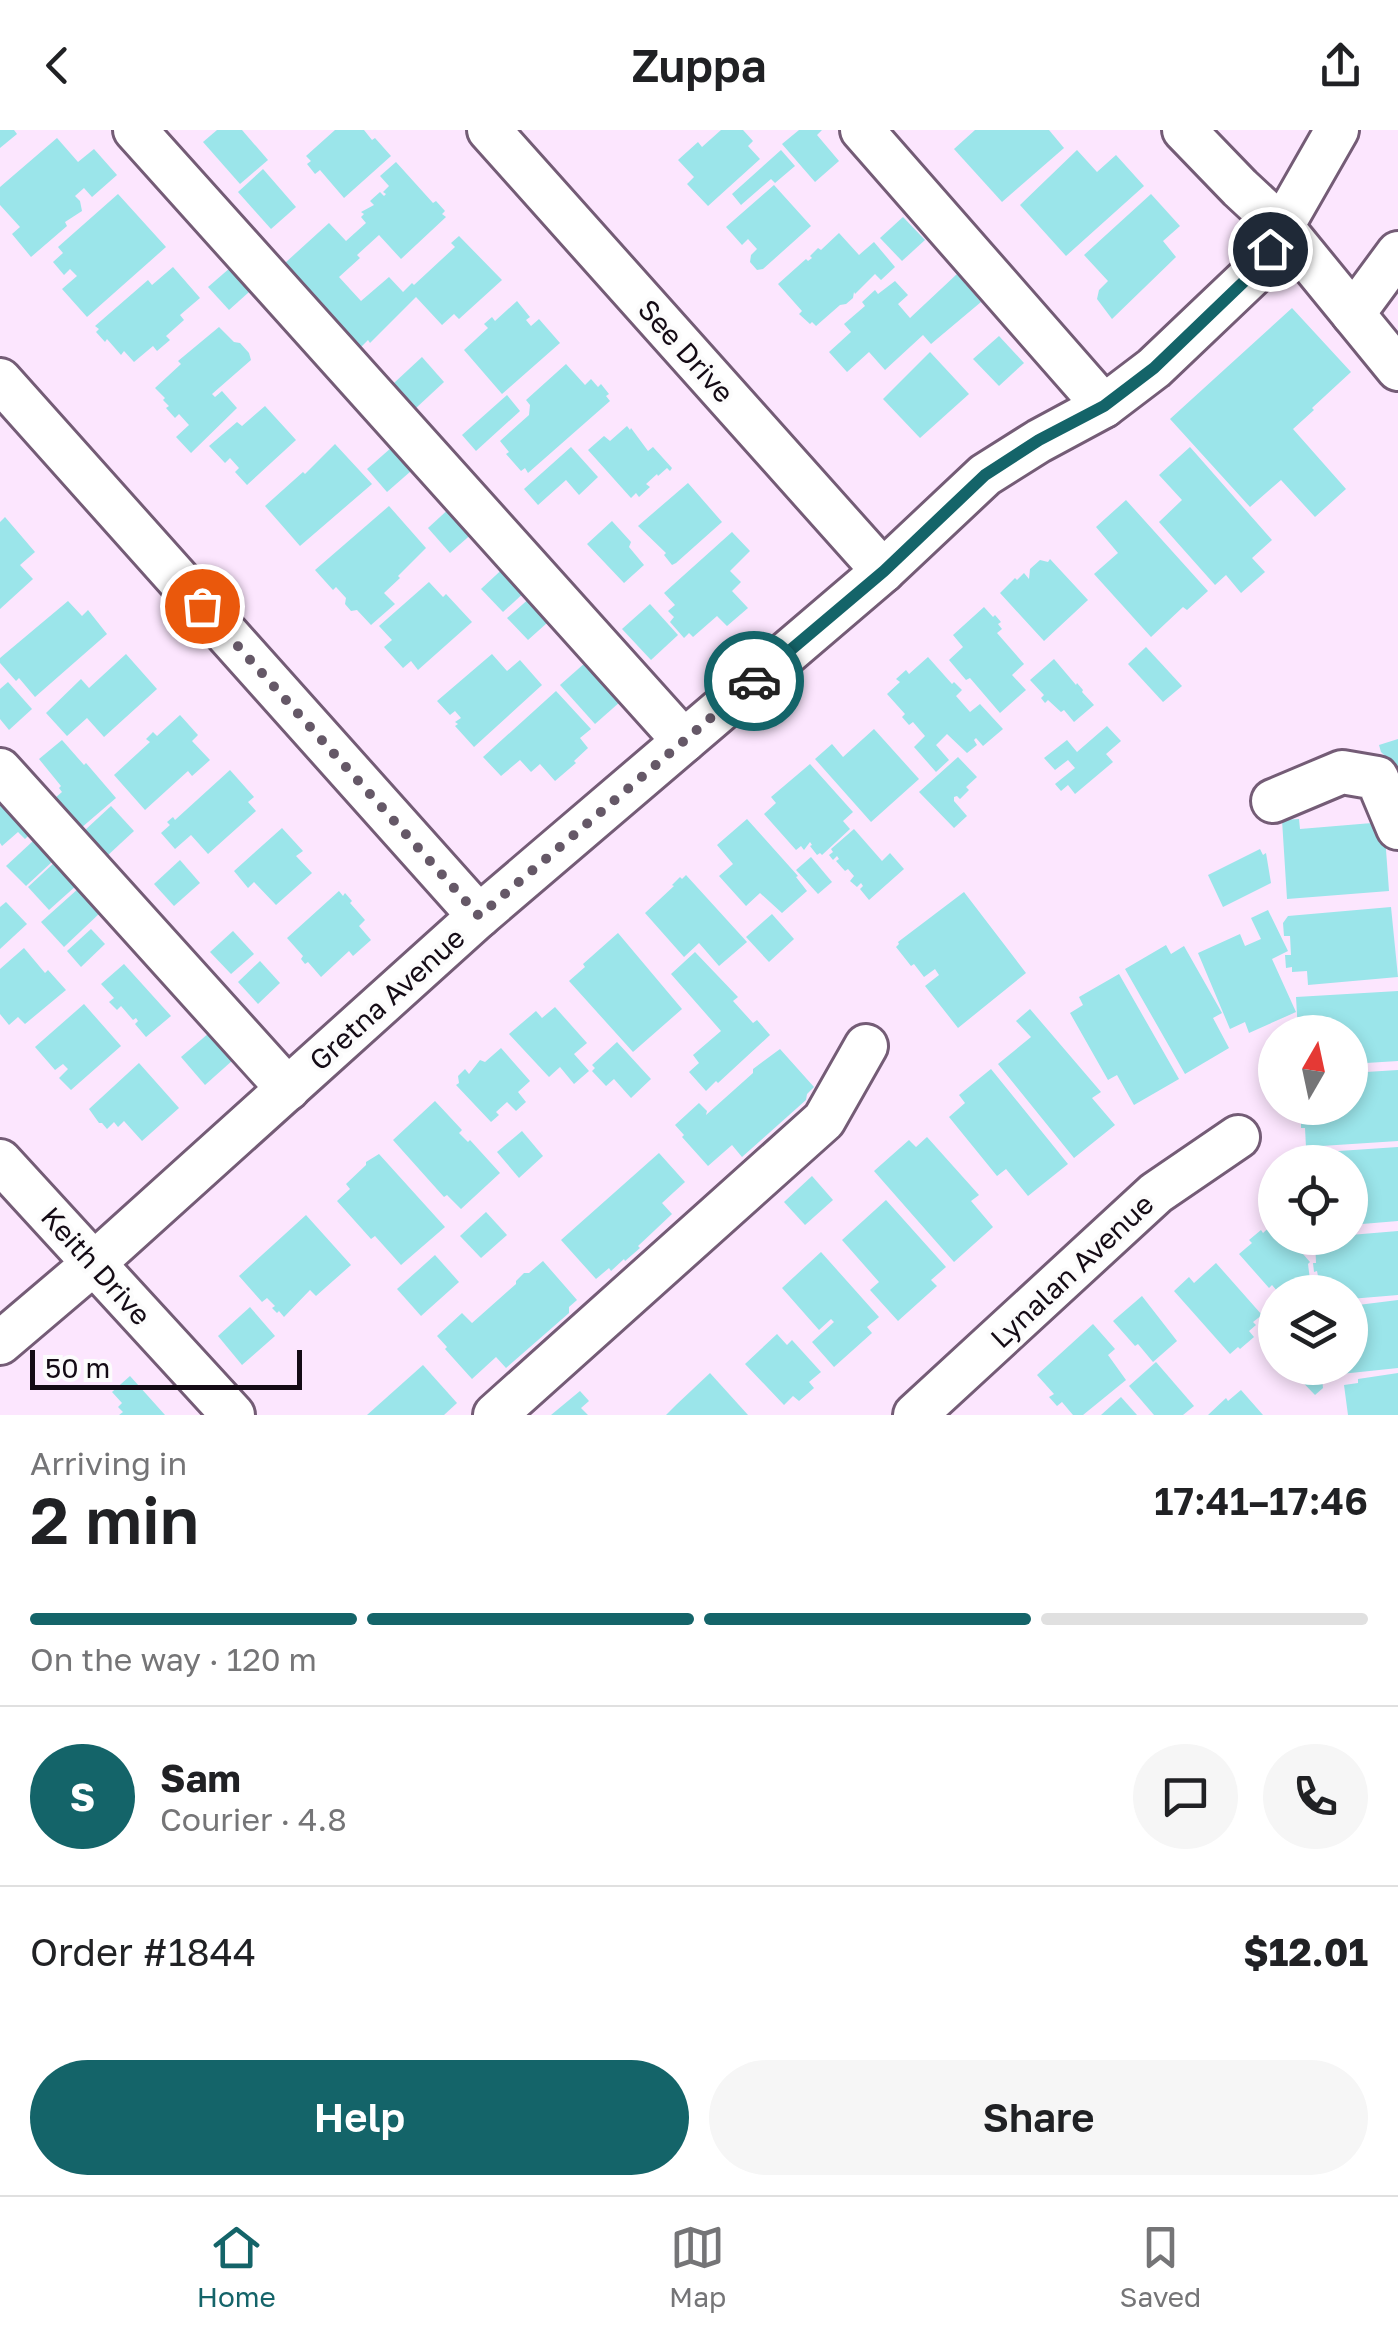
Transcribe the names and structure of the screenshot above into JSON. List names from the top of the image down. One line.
{"streets":{"street":["See Drive","Gretna Avenue","Keith Drive","Lynalan Avenue"]},"crossings":[["See Drive","Gretna Avenue"],["Gretna Avenue","Keith Drive"]],"scale_bar":"50 m","north":"top","page":{"header":"Zuppa","scale":"50 m","heading":["2 min","Arriving in","17:41–17:46"],"panel":["Sam","Courier · 4.8","Order #1844","$12.01"],"bar":"On the way · 120 m","round":"S","buttons":["Help","Share"],"tabs":["Home","Map","Saved"]}}
